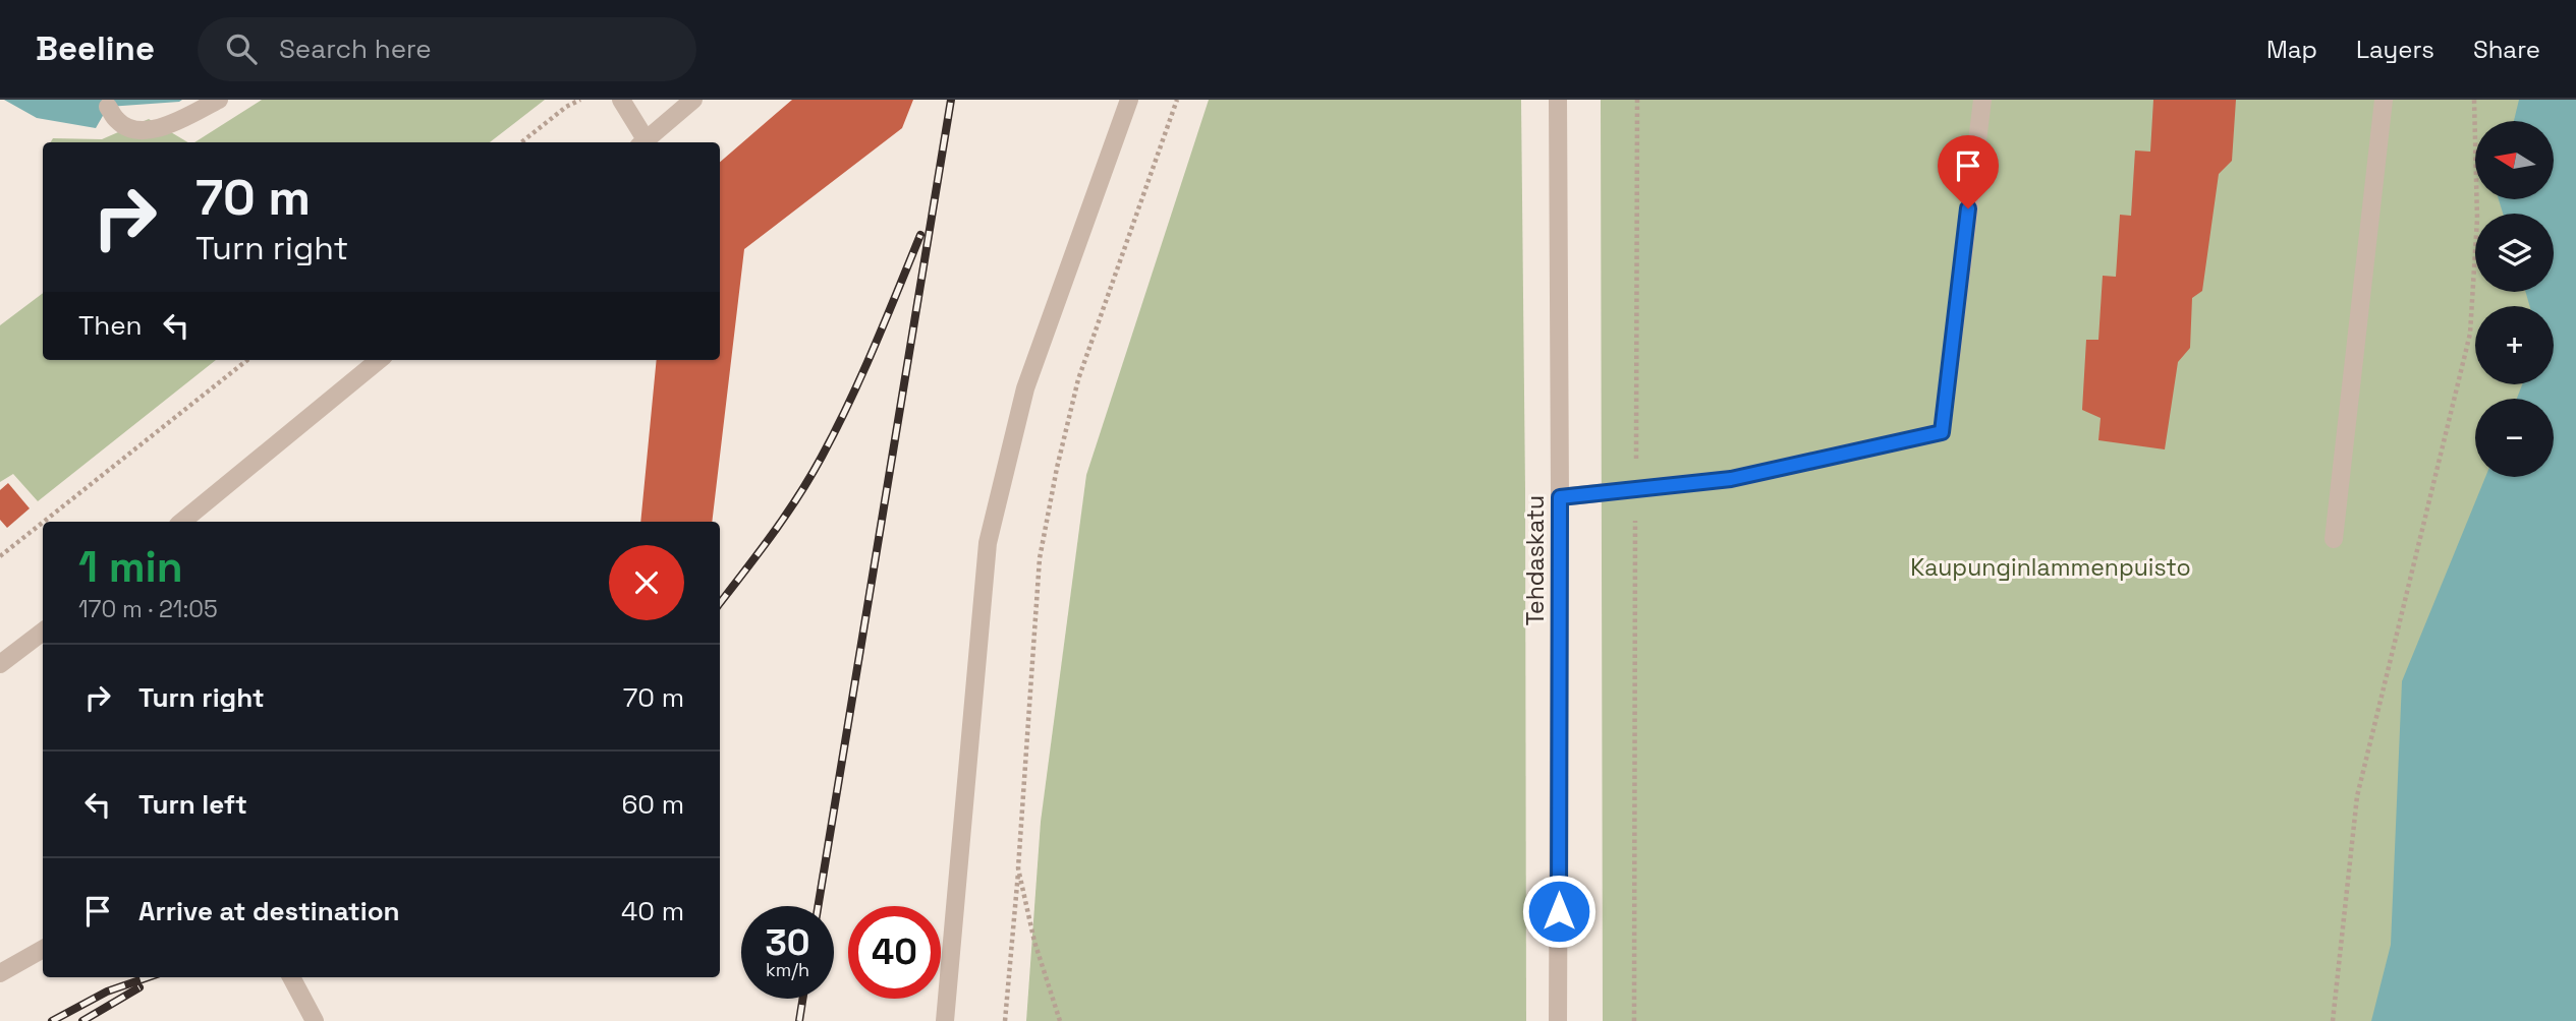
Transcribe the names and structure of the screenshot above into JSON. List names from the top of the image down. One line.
{"streets":{"street":["Tehdaskatu"]},"parks":["Kaupunginlammenpuisto"],"north":"left","page":{"header":"Beeline","search":"Search here","nav":["Map","Layers","Share"],"map_buttons":["+","−"],"turn":["70 m","Turn right"],"then":"Then","heading":["1 min","170 m · 21:05"],"list":[{"name":"Turn right","value":"70 m"},{"name":"Turn left","value":"60 m"},{"name":"Arrive at destination","value":"40 m"}],"speed":"30 km/h","limit":"40"}}
